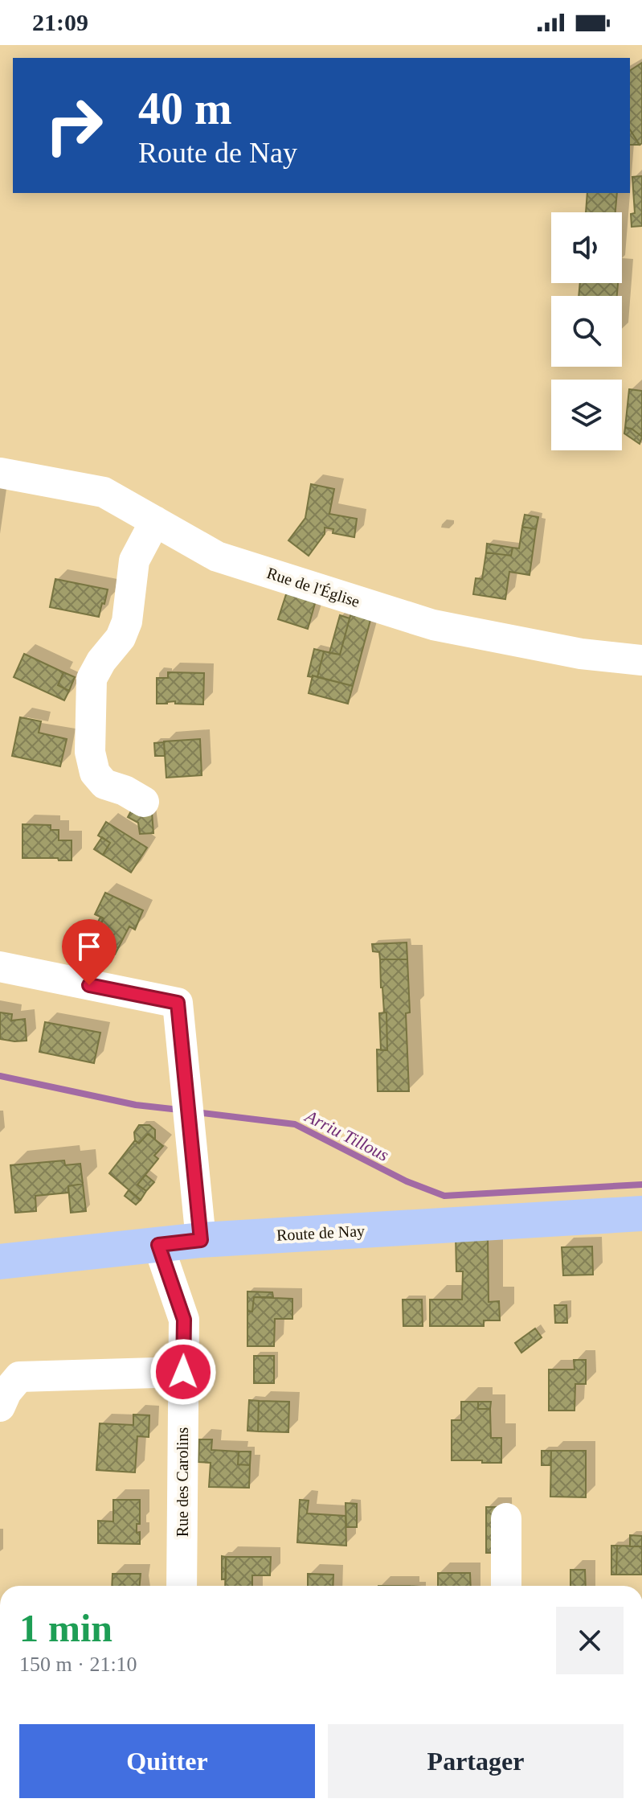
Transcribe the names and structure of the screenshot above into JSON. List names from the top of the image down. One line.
{"streets":{"main road":["Route de Nay"],"street":["Rue de l'Église","Rue des Carolins"]},"crossings":[["Route de Nay","Rue des Carolins"]],"water":["Arriu Tillous"],"page":{"status":"21:09","turn":["40 m","Route de Nay"],"heading":["1 min","150 m · 21:10"],"buttons":["Quitter","Partager"]}}
